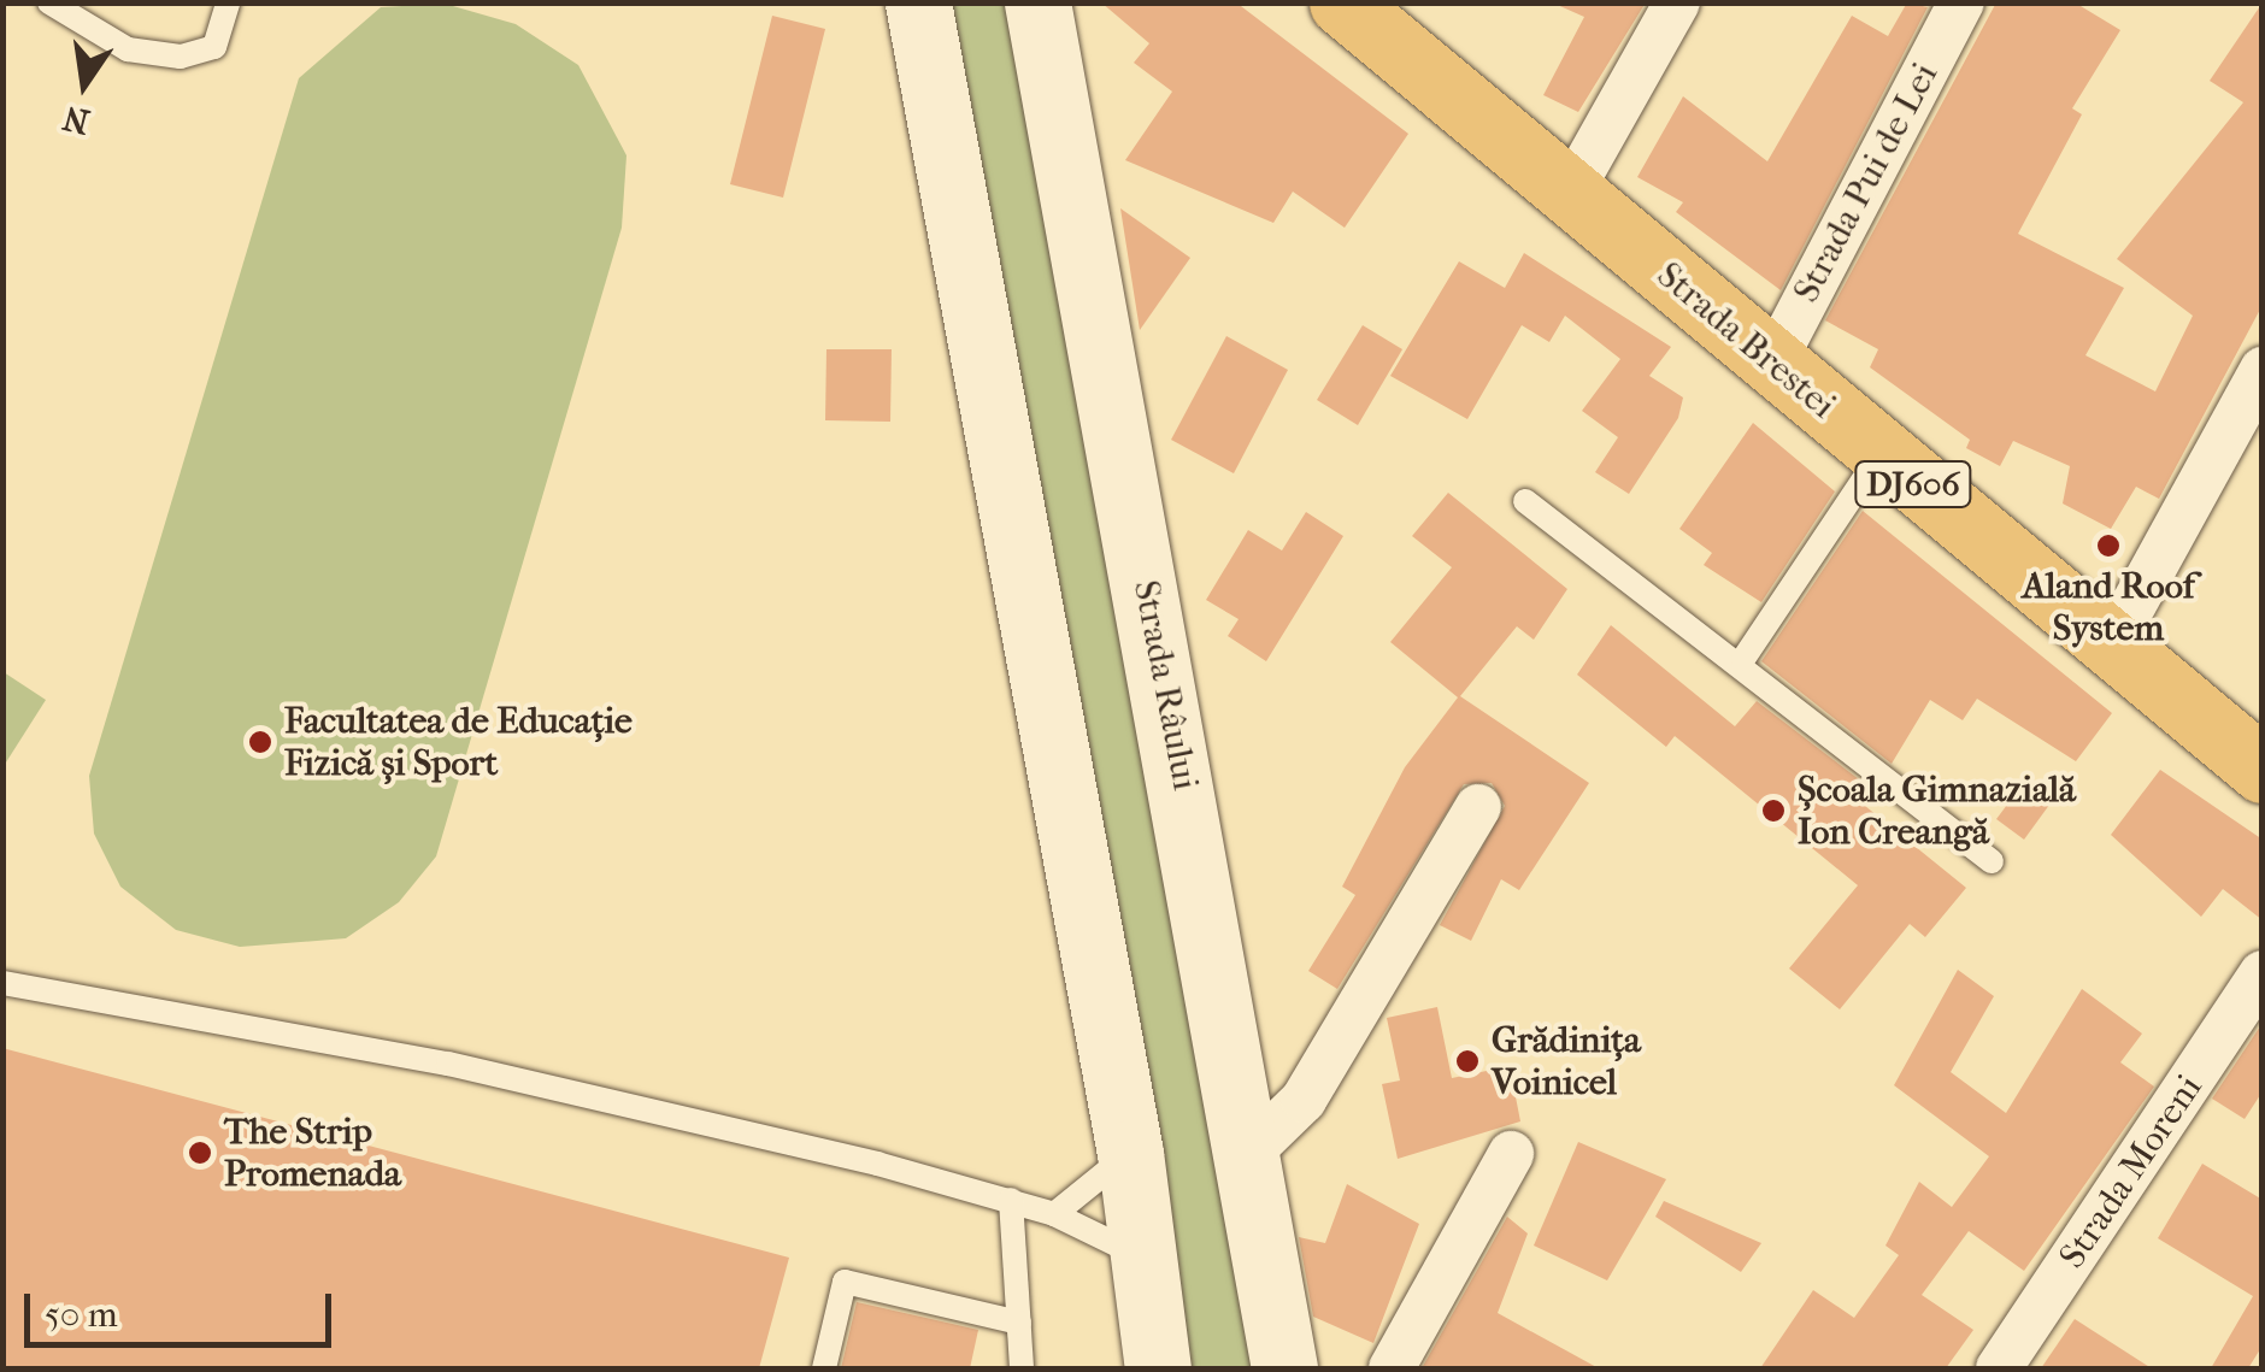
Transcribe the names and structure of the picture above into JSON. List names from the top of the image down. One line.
{"streets":{"main road":["Strada Brestei","DJ606","Strada Râului"],"street":["Strada Pui de Lei","Strada Moreni"]},"crossings":[["Strada Pui de Lei","Strada Brestei"]],"places":["Aland Roof System","Facultatea de Educație Fizică și Sport","Școala Gimnazială Ion Creangă","Grădinița Voinicel","The Strip Promenada"],"scale_bar":"50 m","north":"bottom"}
